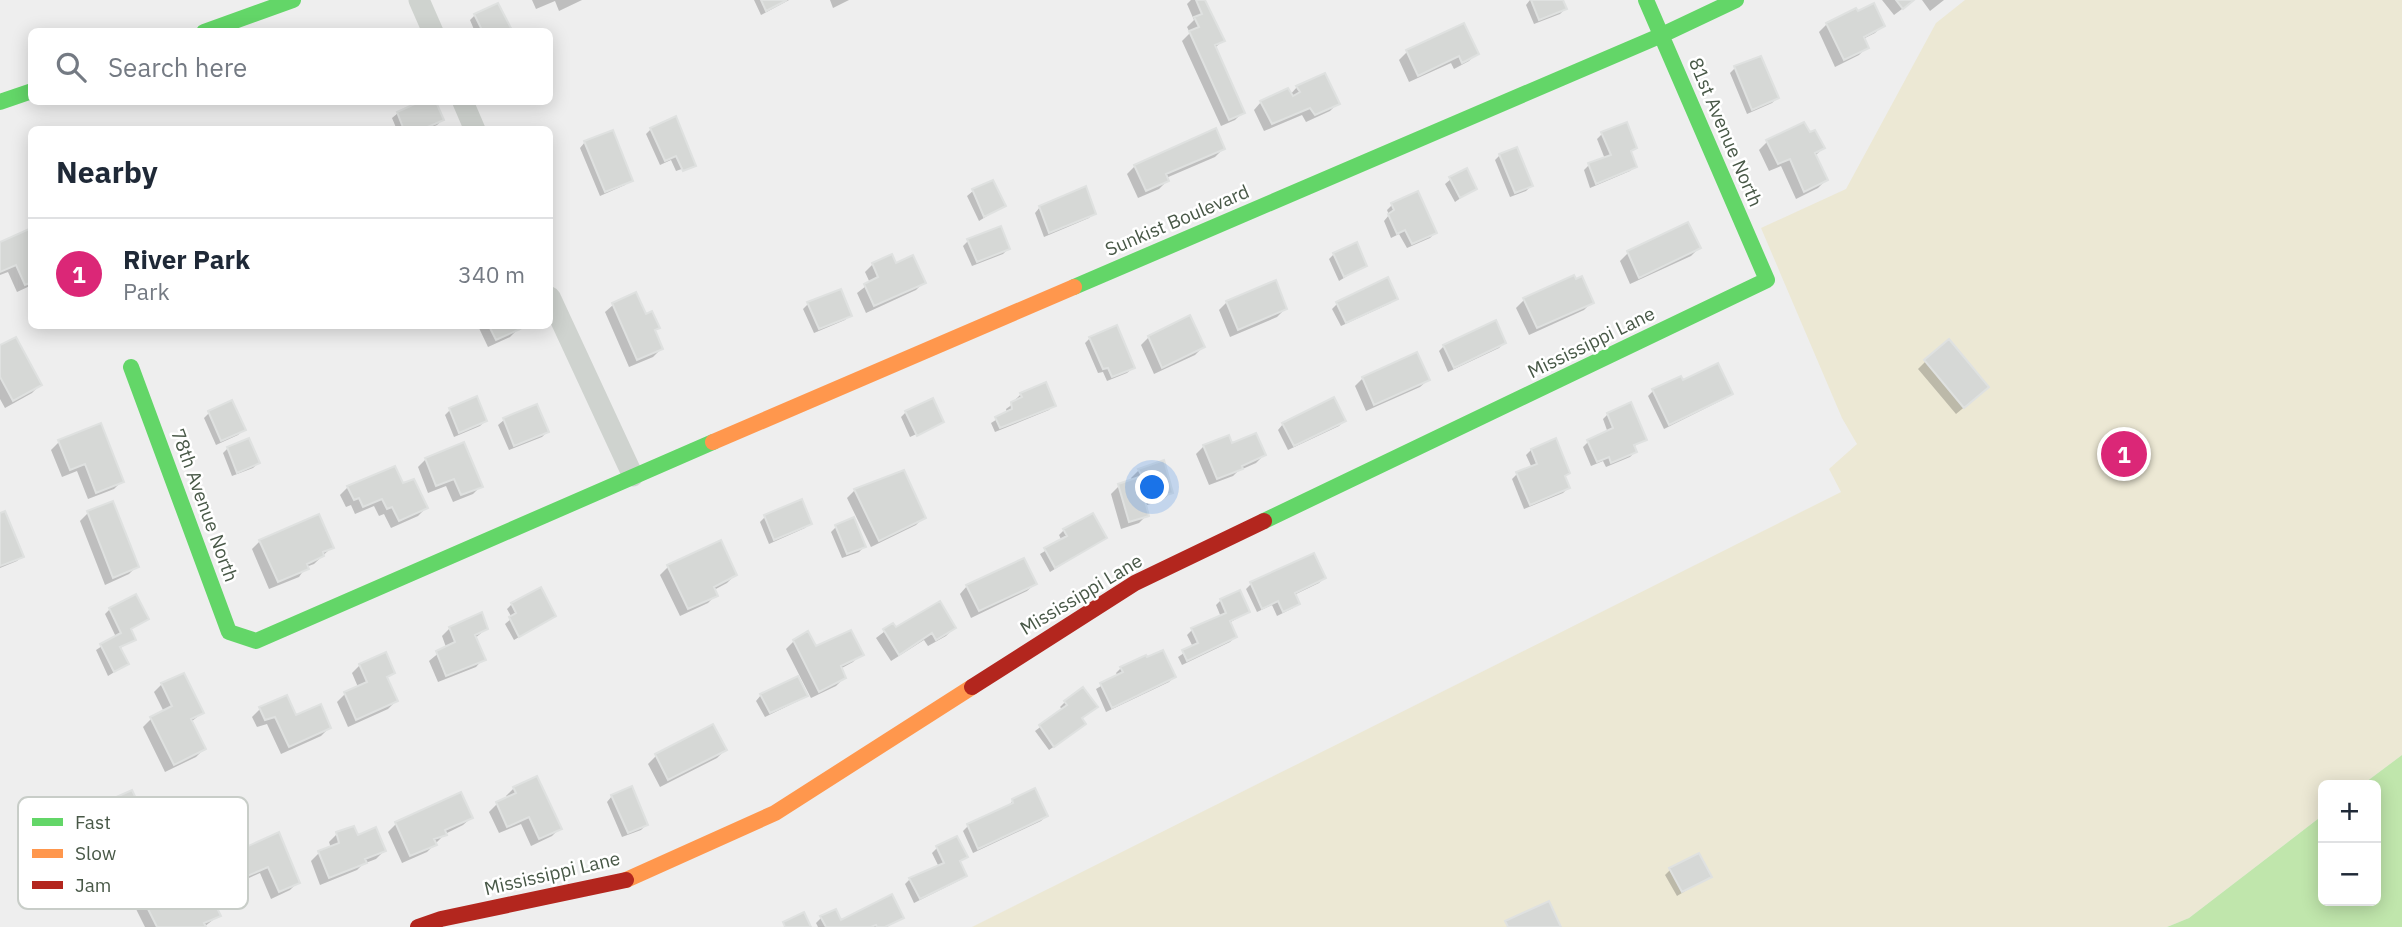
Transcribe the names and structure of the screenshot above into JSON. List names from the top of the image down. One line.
{"streets":{"street":["81st Avenue North","Sunkist Boulevard","Mississippi Lane","78th Avenue North"]},"crossings":[["81st Avenue North","Sunkist Boulevard"],["81st Avenue North","Mississippi Lane"],["Sunkist Boulevard","78th Avenue North"]],"legend":["Fast","Slow","Jam"],"page":{"search":"Search here","heading":"Nearby","list":[{"mark":"1","name":"River Park","note":"Park","value":"340 m"}],"pins":"1","map_buttons":["+","−"]}}
